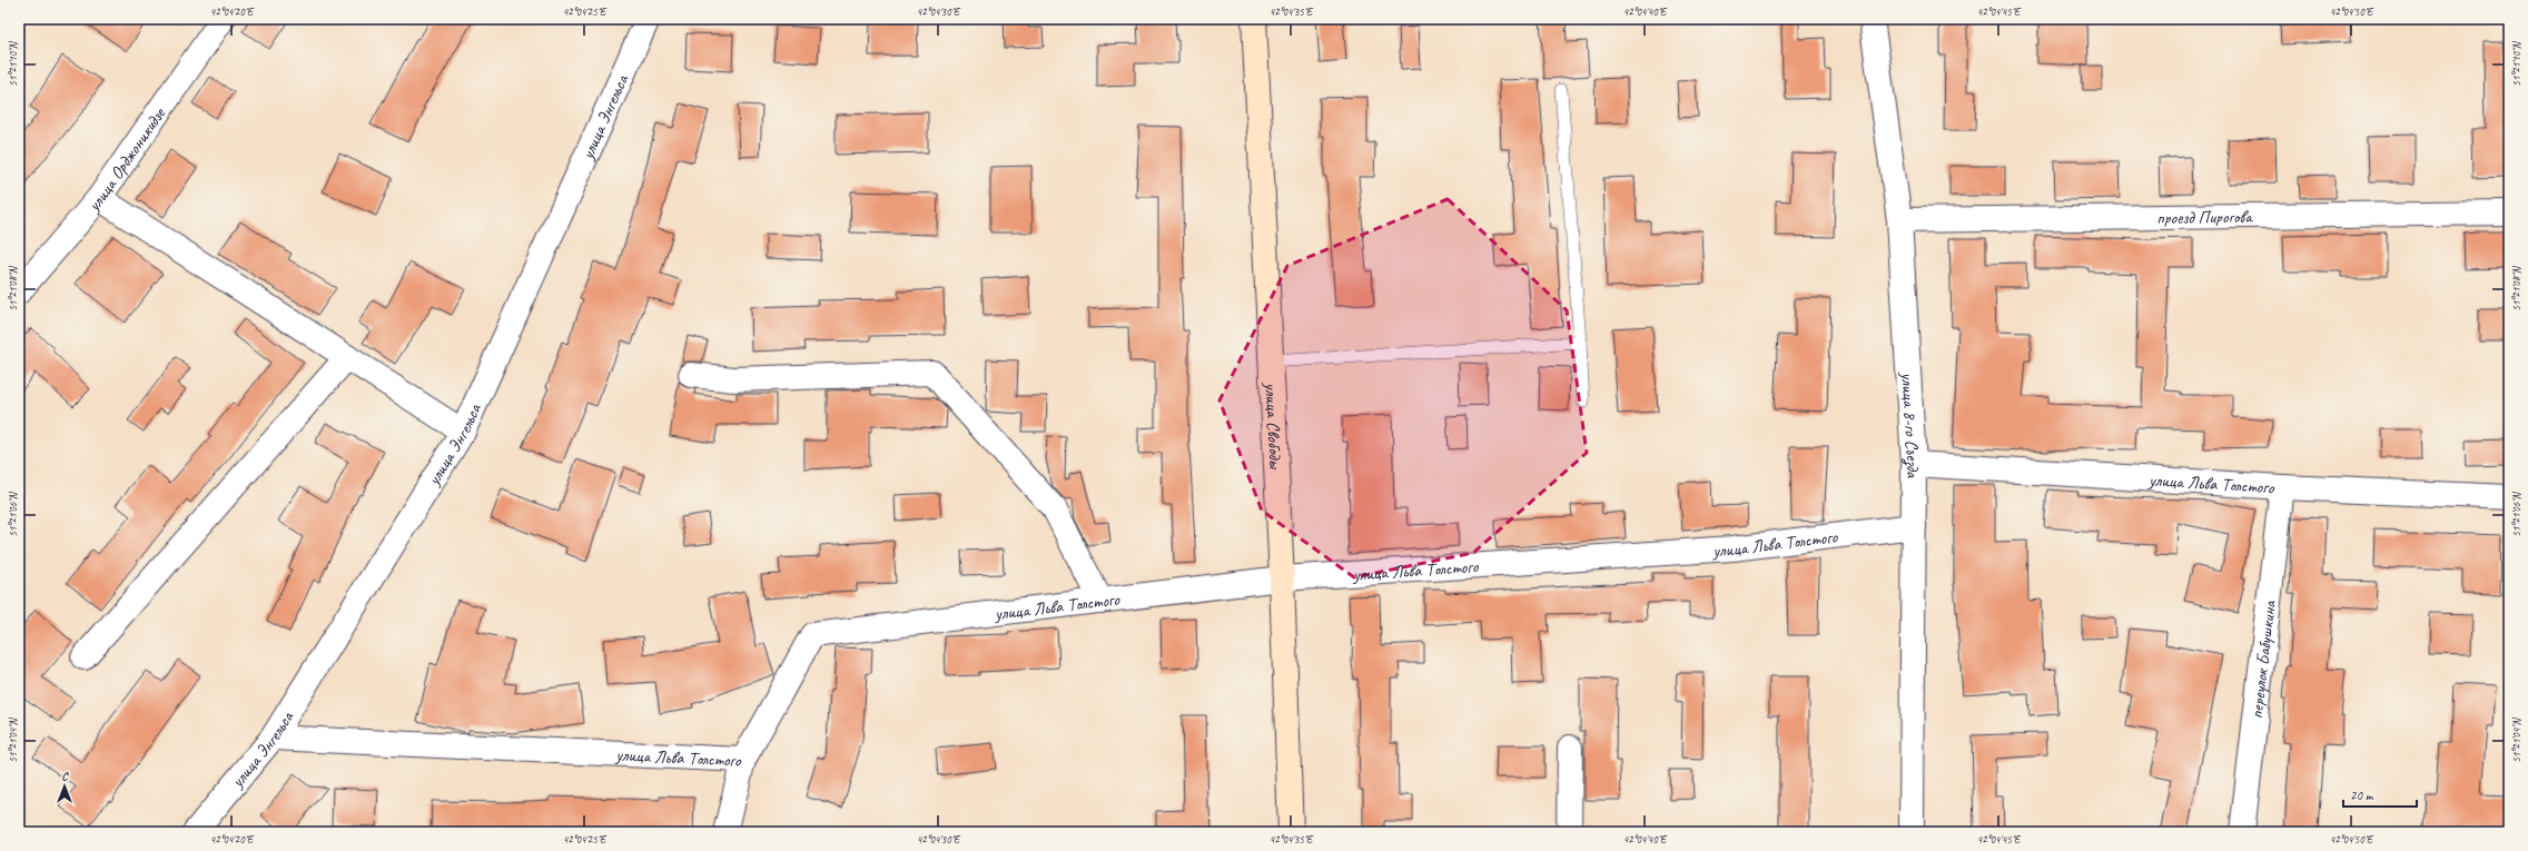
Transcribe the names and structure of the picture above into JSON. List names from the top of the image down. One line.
{"streets":{"street":["улица Энгельса","улица Орджоникидзе","проезд Пирогова","улица Свободы","улица 8-го Съезда","улица Льва Толстого","переулок Бабушкина"]},"crossings":[["улица Энгельса","улица Льва Толстого"],["проезд Пирогова","улица 8-го Съезда"],["улица Свободы","улица Льва Толстого"],["улица 8-го Съезда","улица Льва Толстого"],["улица Льва Толстого","переулок Бабушкина"]],"scale_bar":"20 m","north":"top","coordinates":["42°04'20\"E","42°04'25\"E","42°04'30\"E","42°04'35\"E","42°04'40\"E","42°04'45\"E","42°04'50\"E","51°21'10\"N","51°21'08\"N","51°21'06\"N","51°21'04\"N"]}
